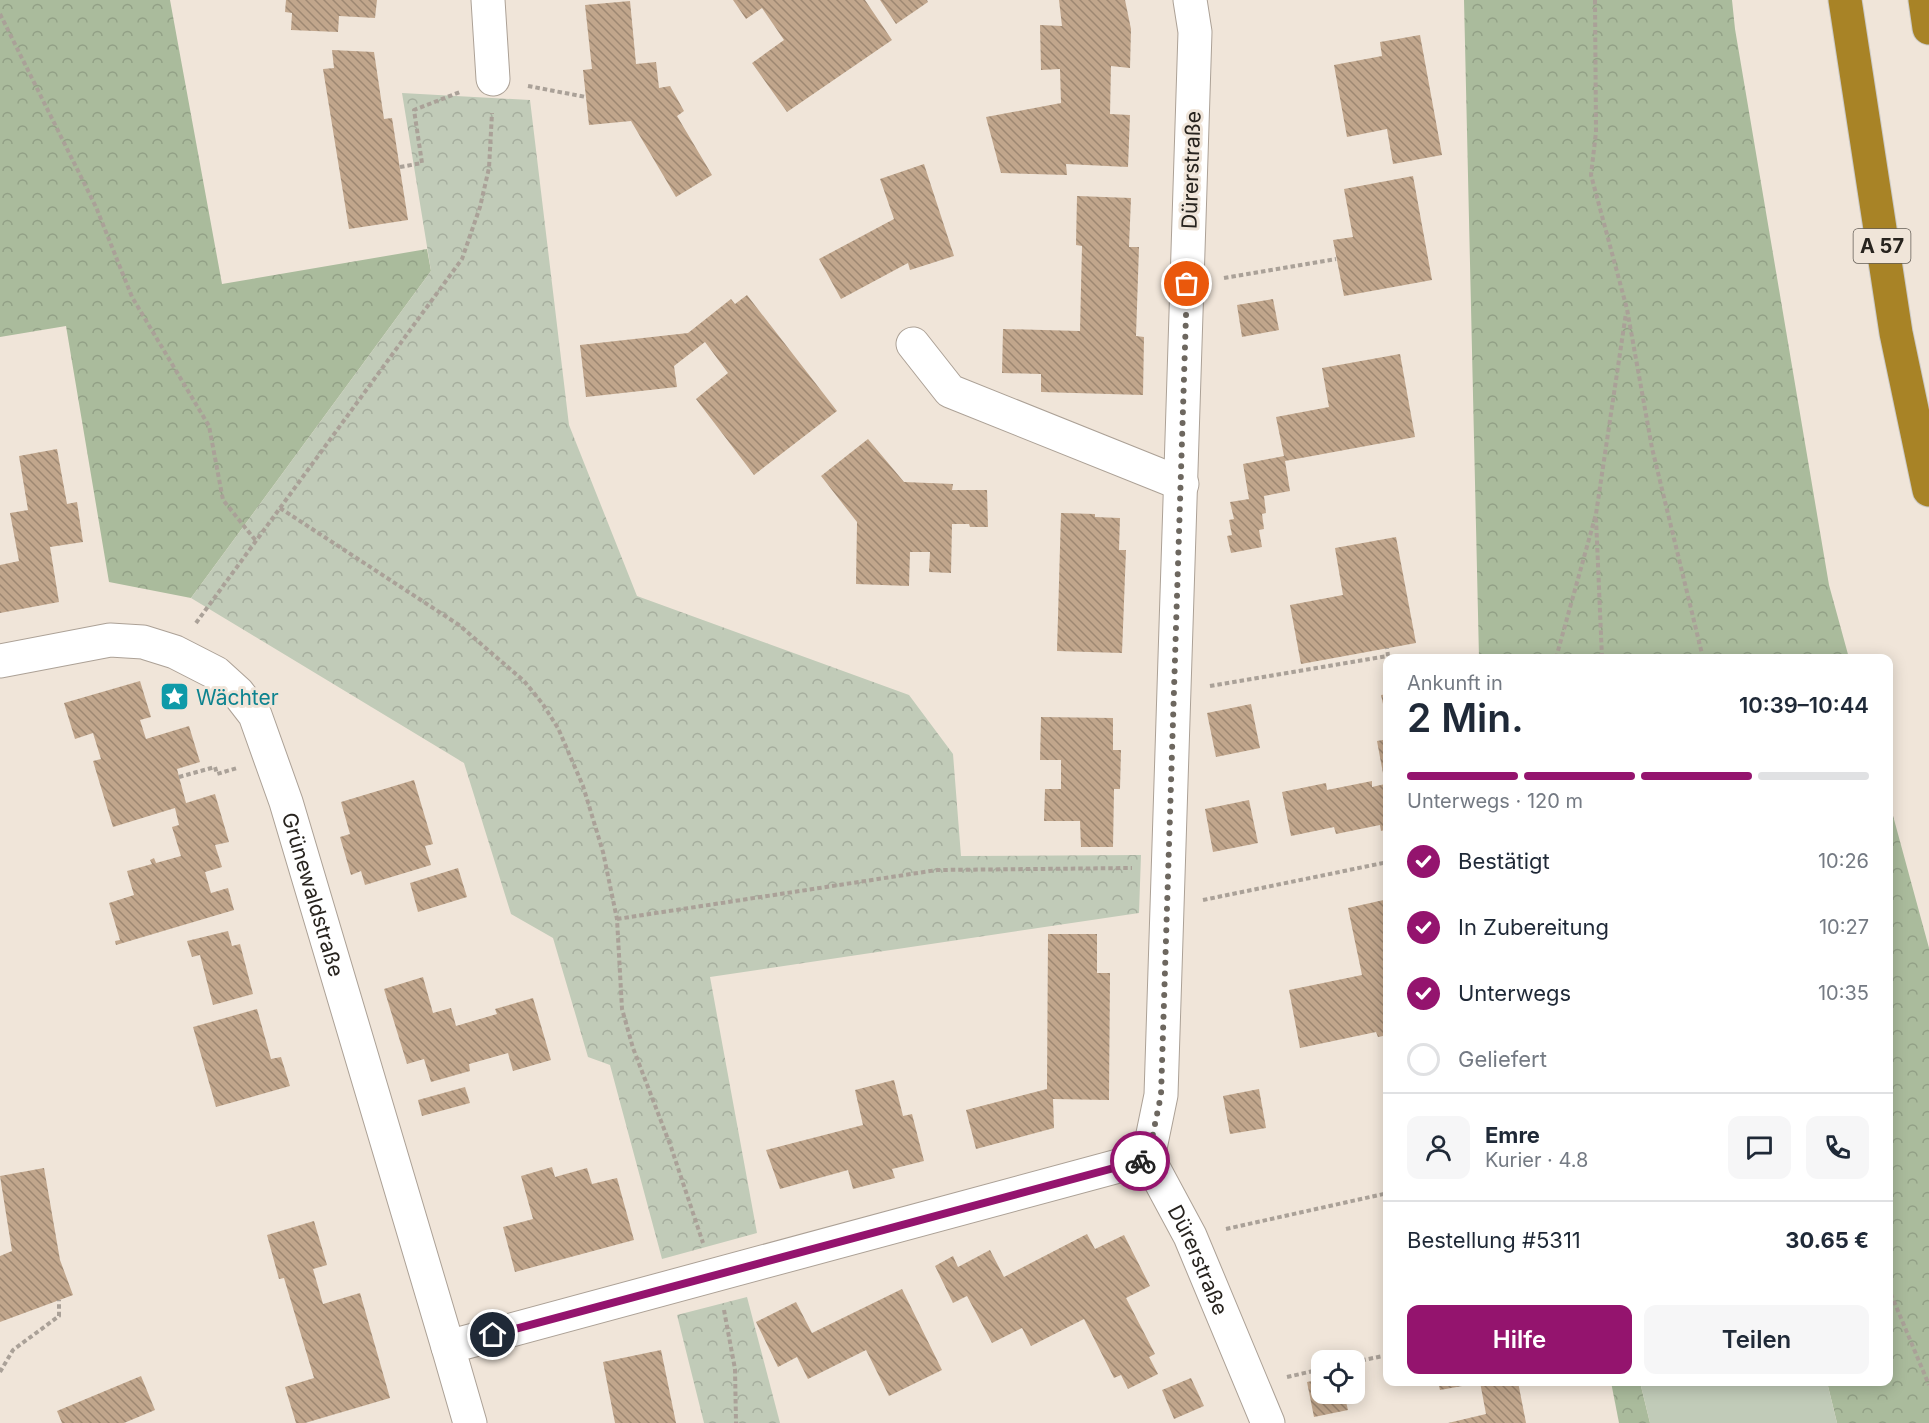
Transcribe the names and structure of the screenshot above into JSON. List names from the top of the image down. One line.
{"streets":{"highway":["A 57"],"street":["Dürerstraße","Grünewaldstraße"]},"places":{"place":["Wächter"]},"page":{"heading":["2 Min.","Ankunft in","10:39–10:44"],"panel":["Emre","Kurier · 4.8","Bestellung #5311","30.65 €"],"bar":"Unterwegs · 120 m","list":[["Bestätigt","10:26"],["In Zubereitung","10:27"],["Unterwegs","10:35"],"Geliefert"],"buttons":["Hilfe","Teilen"]}}
